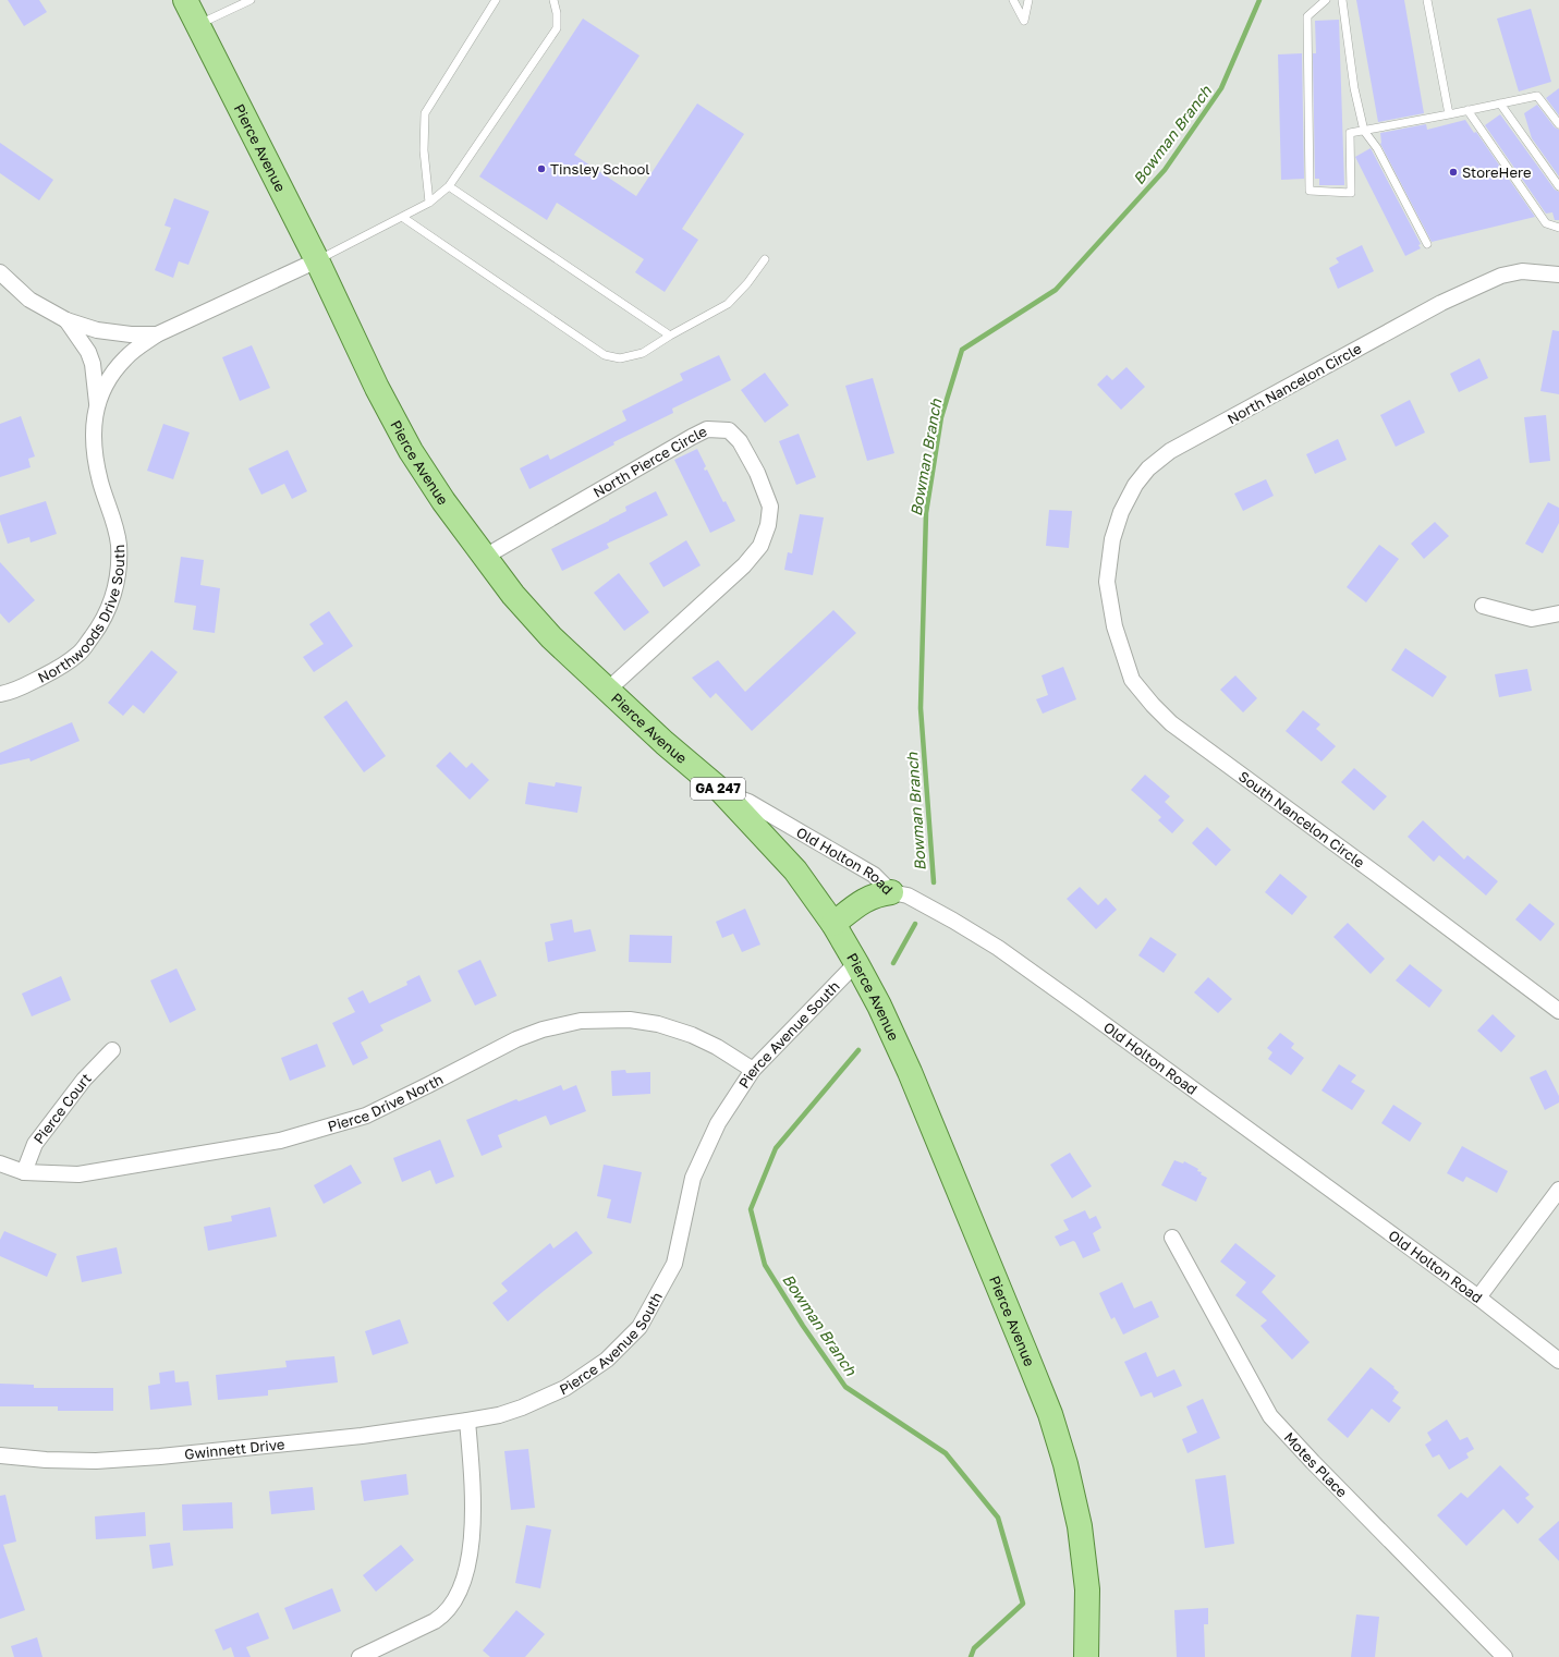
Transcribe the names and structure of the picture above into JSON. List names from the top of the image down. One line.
{"streets":{"main road":["Pierce Avenue","GA 247"],"street":["North Nancelon Circle","North Pierce Circle","Northwoods Drive South","South Nancelon Circle","Old Holton Road","Pierce Avenue South","Pierce Drive North","Pierce Court","Gwinnett Drive","Motes Place"]},"crossings":[["Pierce Avenue","North Pierce Circle"],["Pierce Avenue","Northwoods Drive South"],["Pierce Avenue","Old Holton Road"],["Pierce Avenue","Pierce Avenue South"],["North Nancelon Circle","South Nancelon Circle"],["Pierce Avenue South","Pierce Drive North"],["Pierce Avenue South","Gwinnett Drive"],["Pierce Drive North","Pierce Court"]],"water":["Bowman Branch"],"places":["Tinsley School","StoreHere"]}
